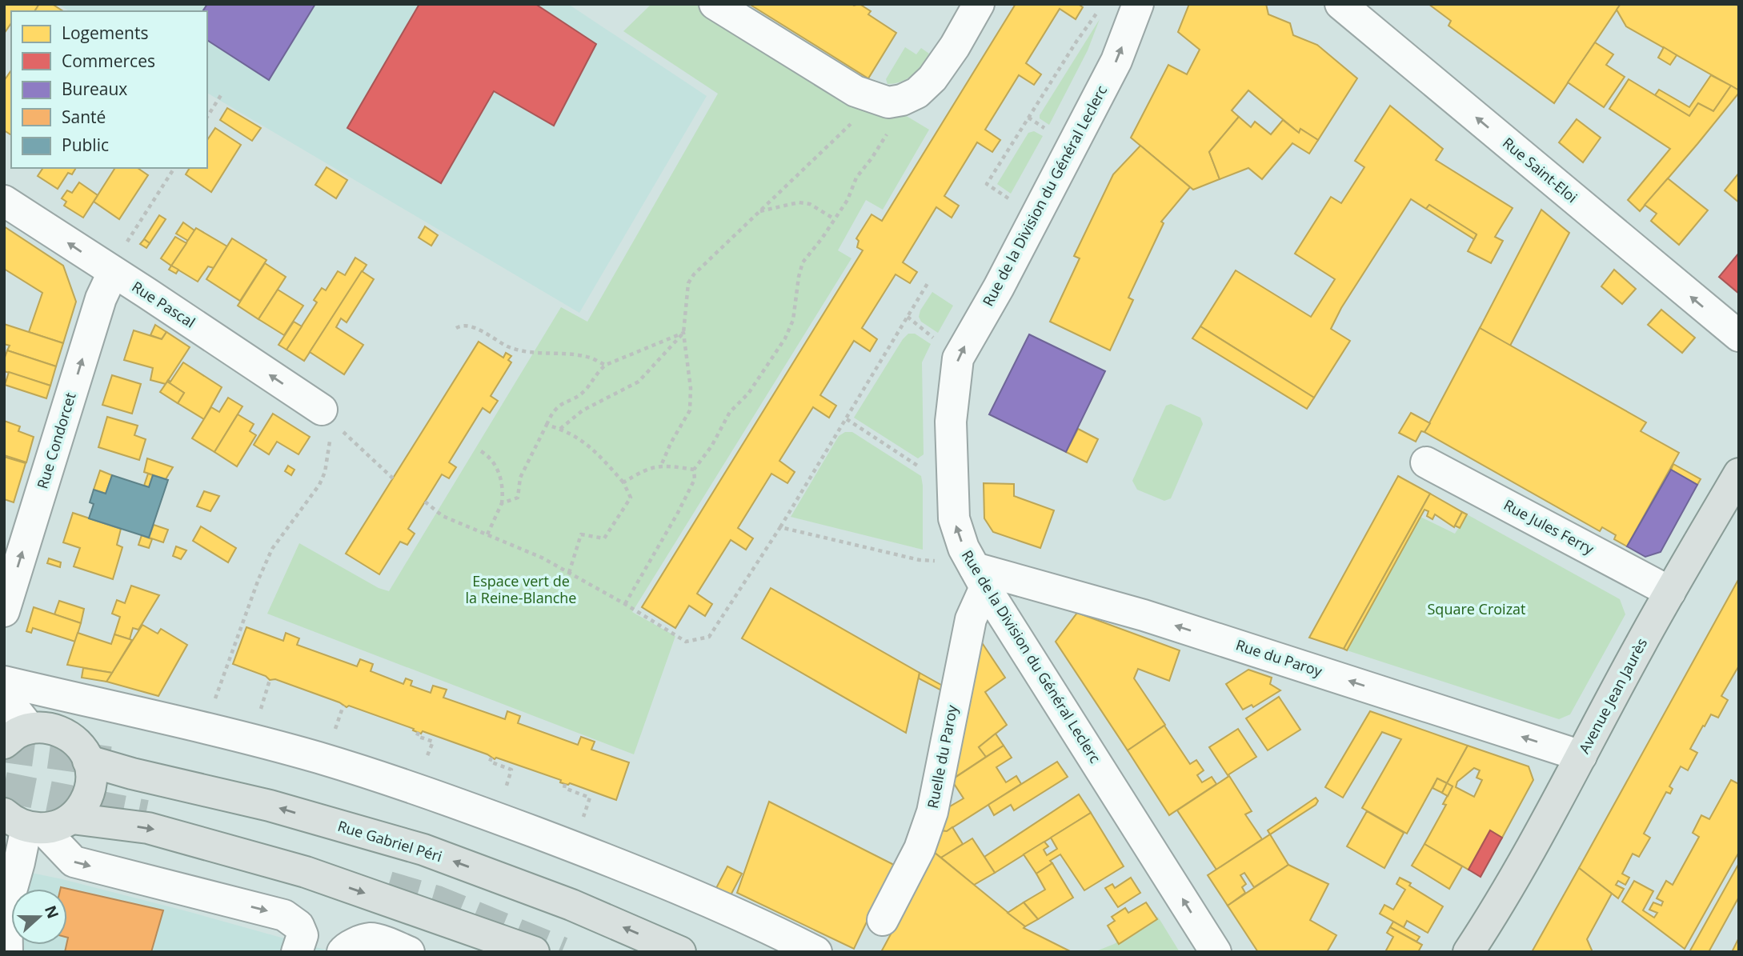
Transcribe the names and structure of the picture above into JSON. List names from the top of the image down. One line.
{"streets":{"main road":["Avenue Jean Jaurès","Rue Gabriel Péri"],"street":["Rue Saint-Eloi","Rue de la Division du Général Leclerc","Rue Pascal","Rue Condorcet","Rue Jules Ferry","Rue du Paroy","Ruelle du Paroy"]},"crossings":[["Rue de la Division du Général Leclerc","Rue du Paroy"],["Rue de la Division du Général Leclerc","Ruelle du Paroy"],["Rue Pascal","Rue Condorcet"],["Rue Jules Ferry","Avenue Jean Jaurès"],["Rue du Paroy","Avenue Jean Jaurès"],["Rue du Paroy","Ruelle du Paroy"]],"one_way":["Rue Saint-Eloi","Rue de la Division du Général Leclerc","Rue Pascal","Rue Condorcet","Rue du Paroy"],"parks":["Espace vert de la Reine-Blanche","Square Croizat"],"legend":["Logements","Commerces","Bureaux","Santé","Public"],"north":"right"}
